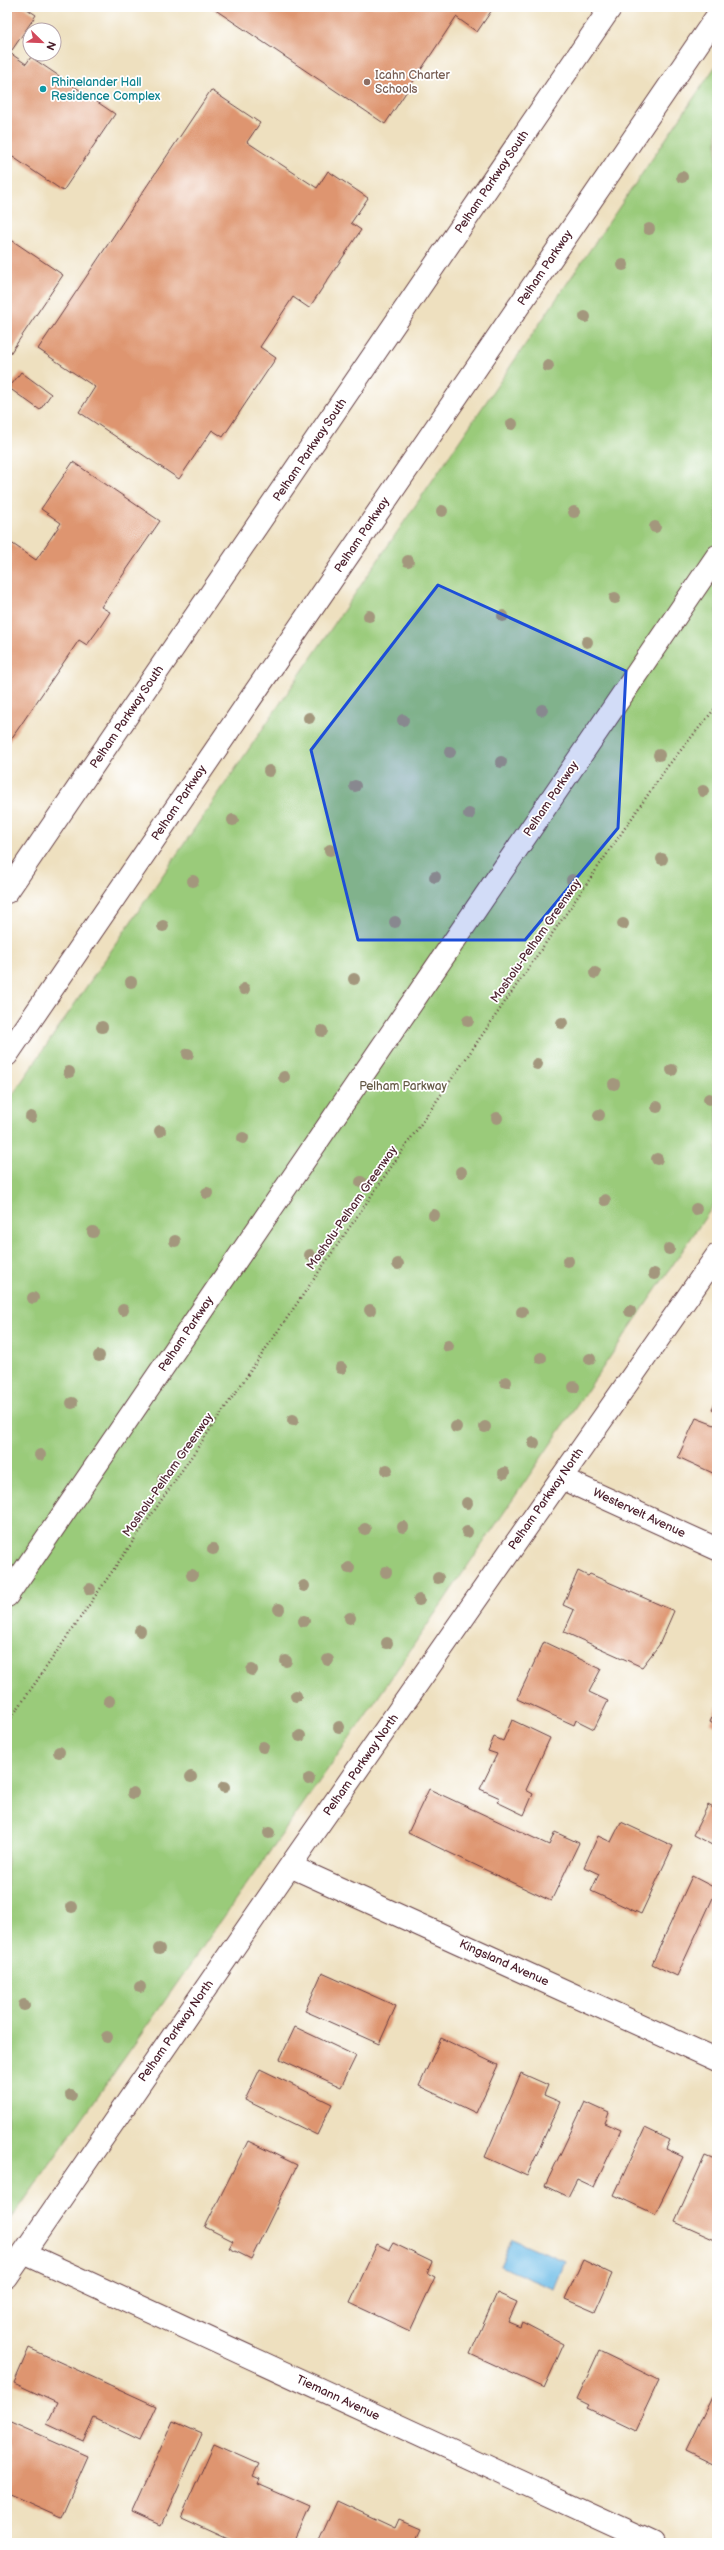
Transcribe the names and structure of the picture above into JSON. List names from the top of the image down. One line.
{"streets":{"street":["Pelham Parkway South","Pelham Parkway","Pelham Parkway North","Westervelt Avenue","Kingsland Avenue","Tiemann Avenue"],"path":["Mosholu-Pelham Greenway"]},"crossings":[["Pelham Parkway North","Westervelt Avenue"],["Pelham Parkway North","Kingsland Avenue"],["Pelham Parkway North","Tiemann Avenue"]],"parks":["Pelham Parkway"],"places":["Icahn Charter Schools","Rhinelander Hall Residence Complex"],"north":"bottom right"}
